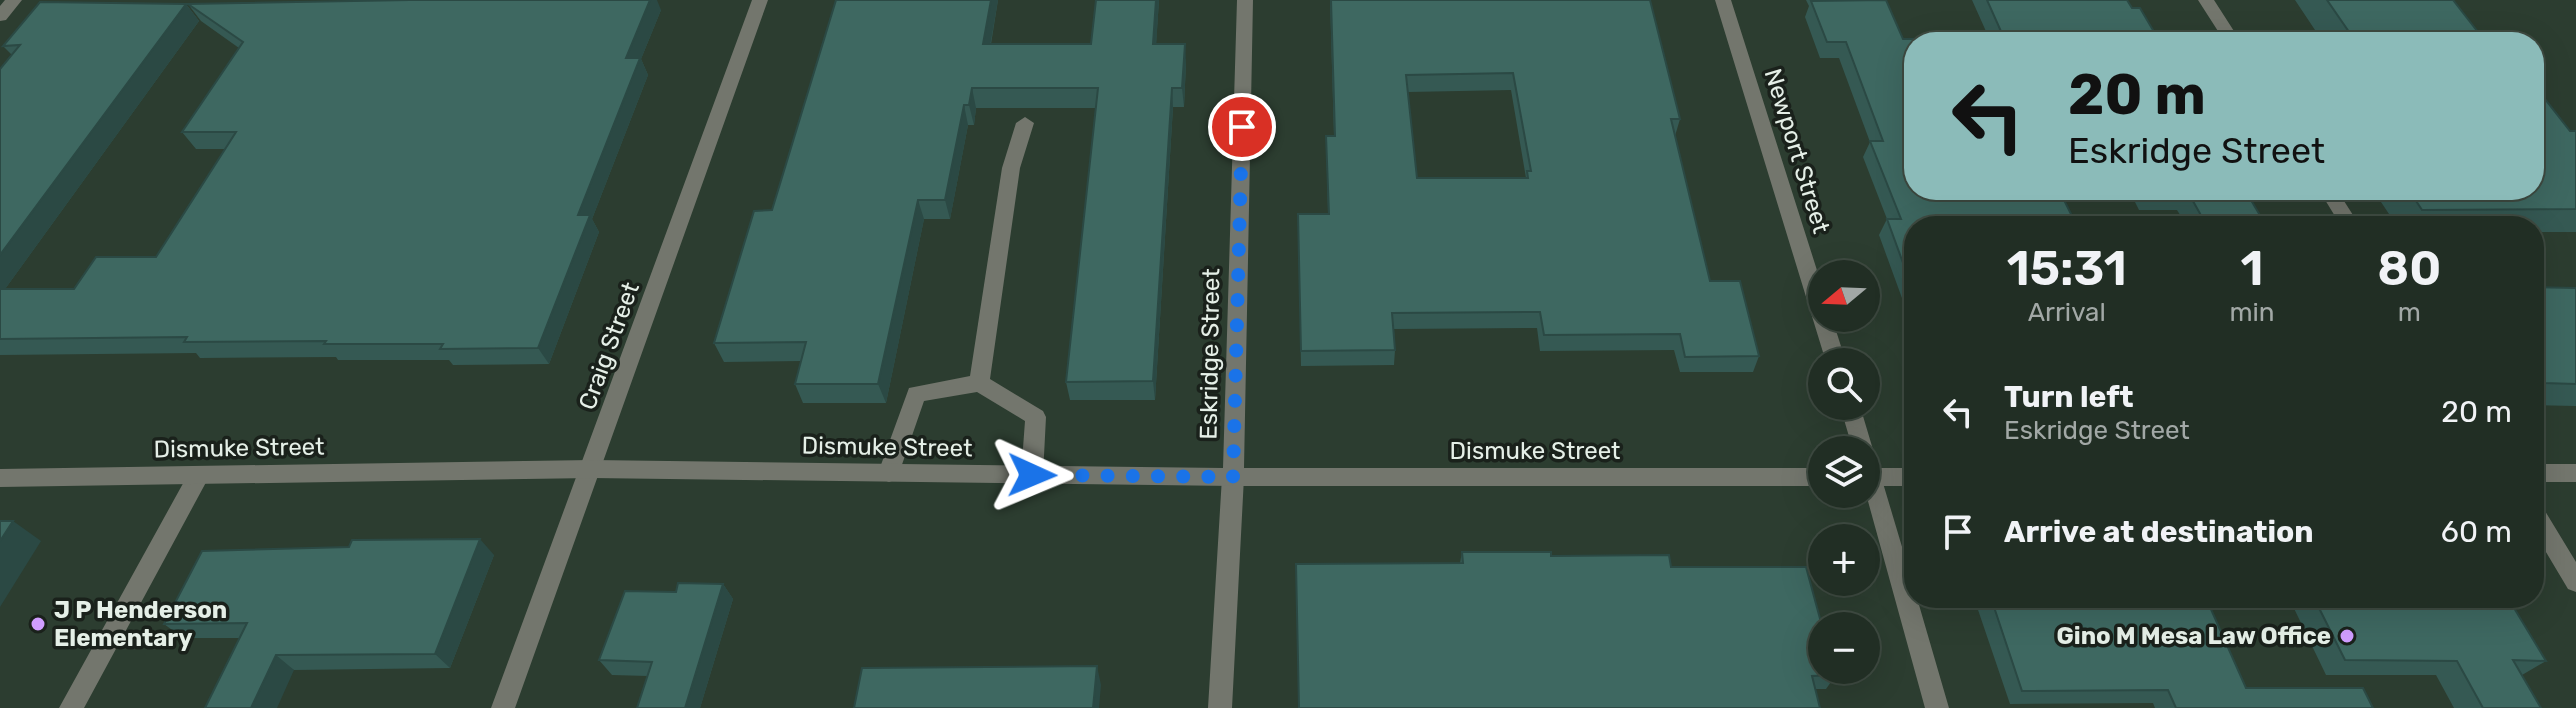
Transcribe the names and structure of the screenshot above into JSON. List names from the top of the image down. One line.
{"streets":{"street":["Newport Street","Craig Street","Eskridge Street","Dismuke Street"]},"crossings":[["Craig Street","Dismuke Street"],["Eskridge Street","Dismuke Street"]],"places":["J P Henderson Elementary","Gino M Mesa Law Office"],"north":"left","page":{"turn":["20 m","Eskridge Street"],"eta":["15:31","Arrival","1","min","80","m"],"map_buttons":["+","−"],"list":[{"name":"Turn left","note":"Eskridge Street","value":"20 m"},{"name":"Arrive at destination","value":"60 m"}]}}
